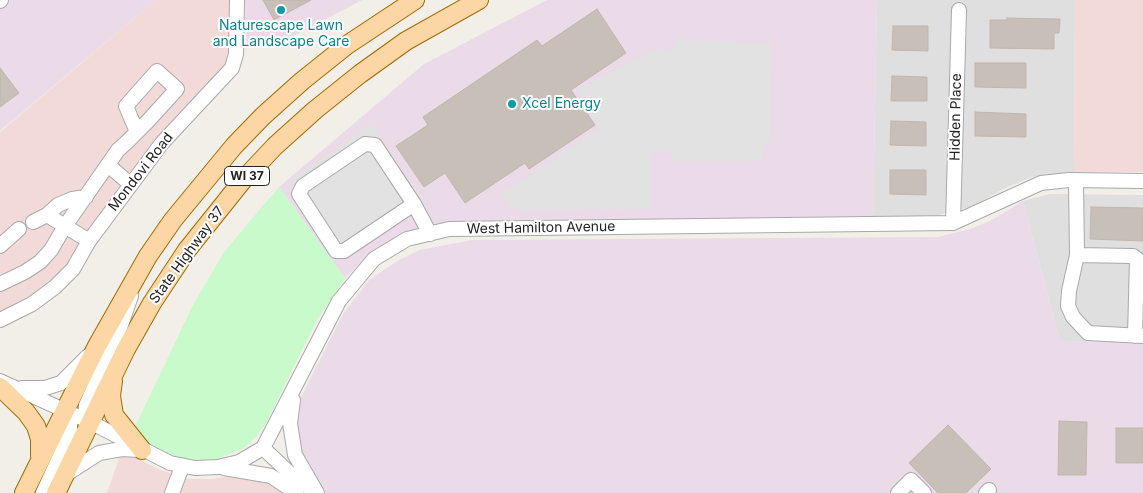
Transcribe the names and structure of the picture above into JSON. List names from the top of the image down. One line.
{"streets":{"main road":["WI 37","State Highway 37"],"street":["Hidden Place","Mondovi Road","West Hamilton Avenue"]},"crossings":[["Hidden Place","West Hamilton Avenue"]],"places":["Naturescape Lawn and Landscape Care","Xcel Energy"]}
